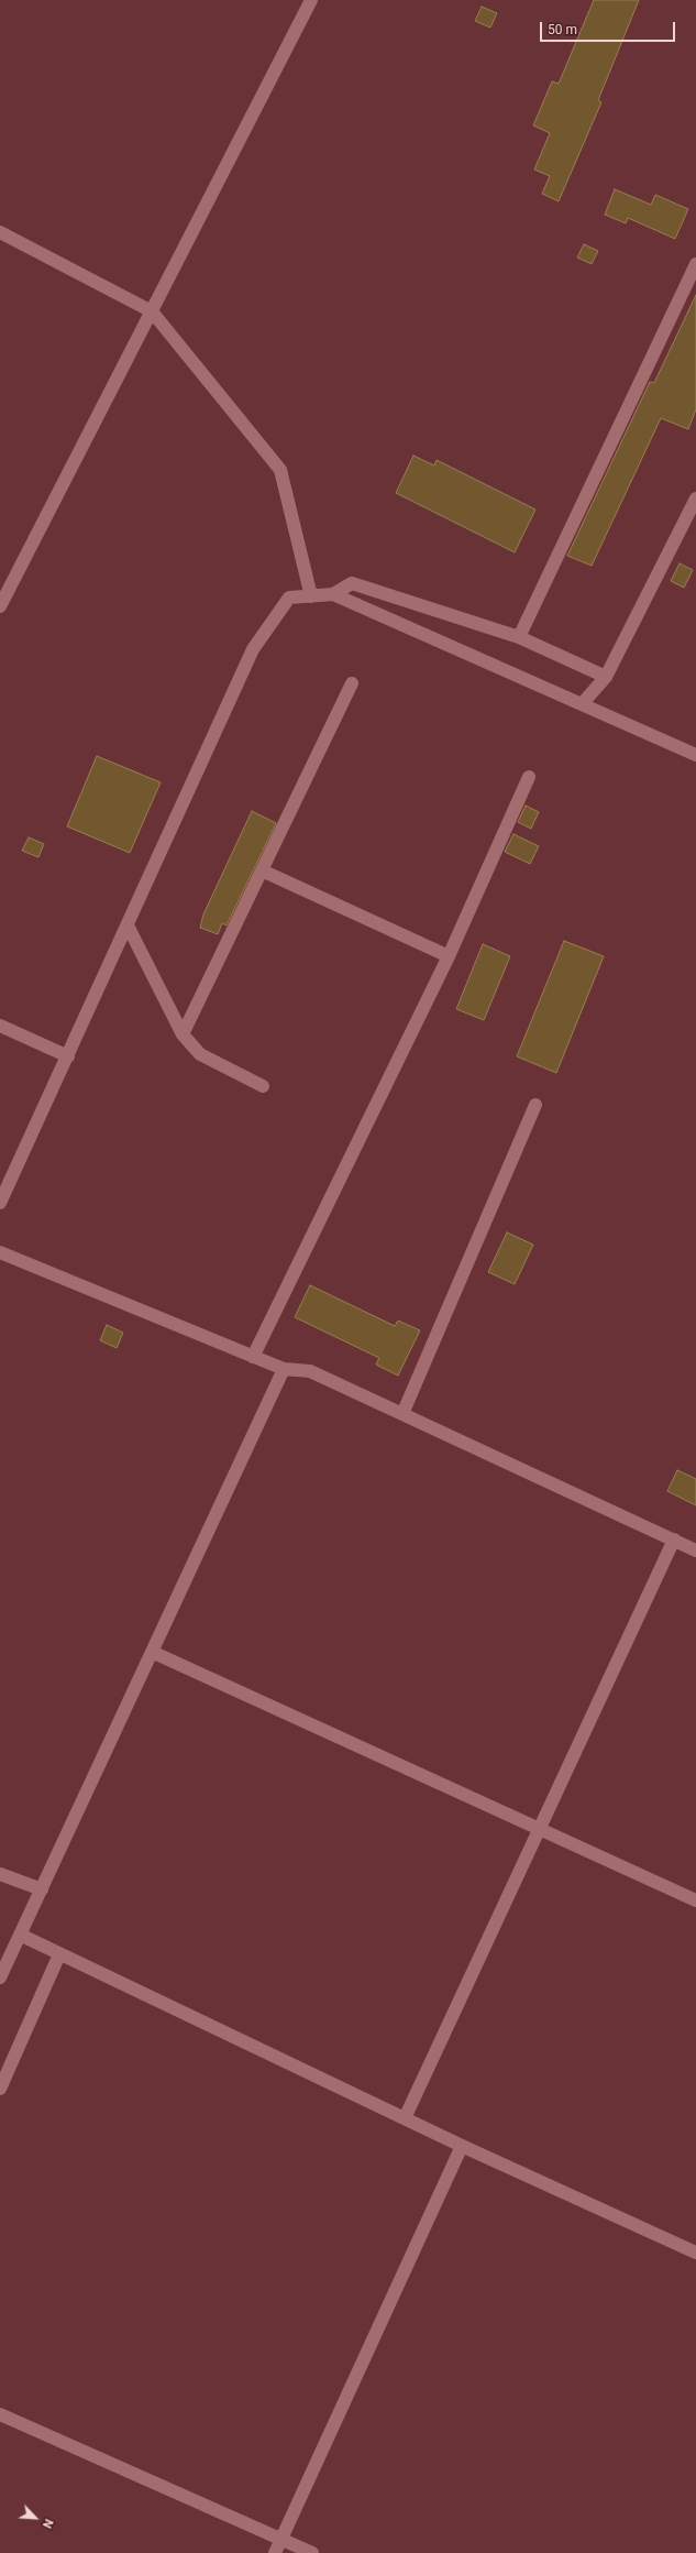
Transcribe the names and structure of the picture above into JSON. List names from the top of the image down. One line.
{"scale_bar":"50 m","north":"bottom right"}
